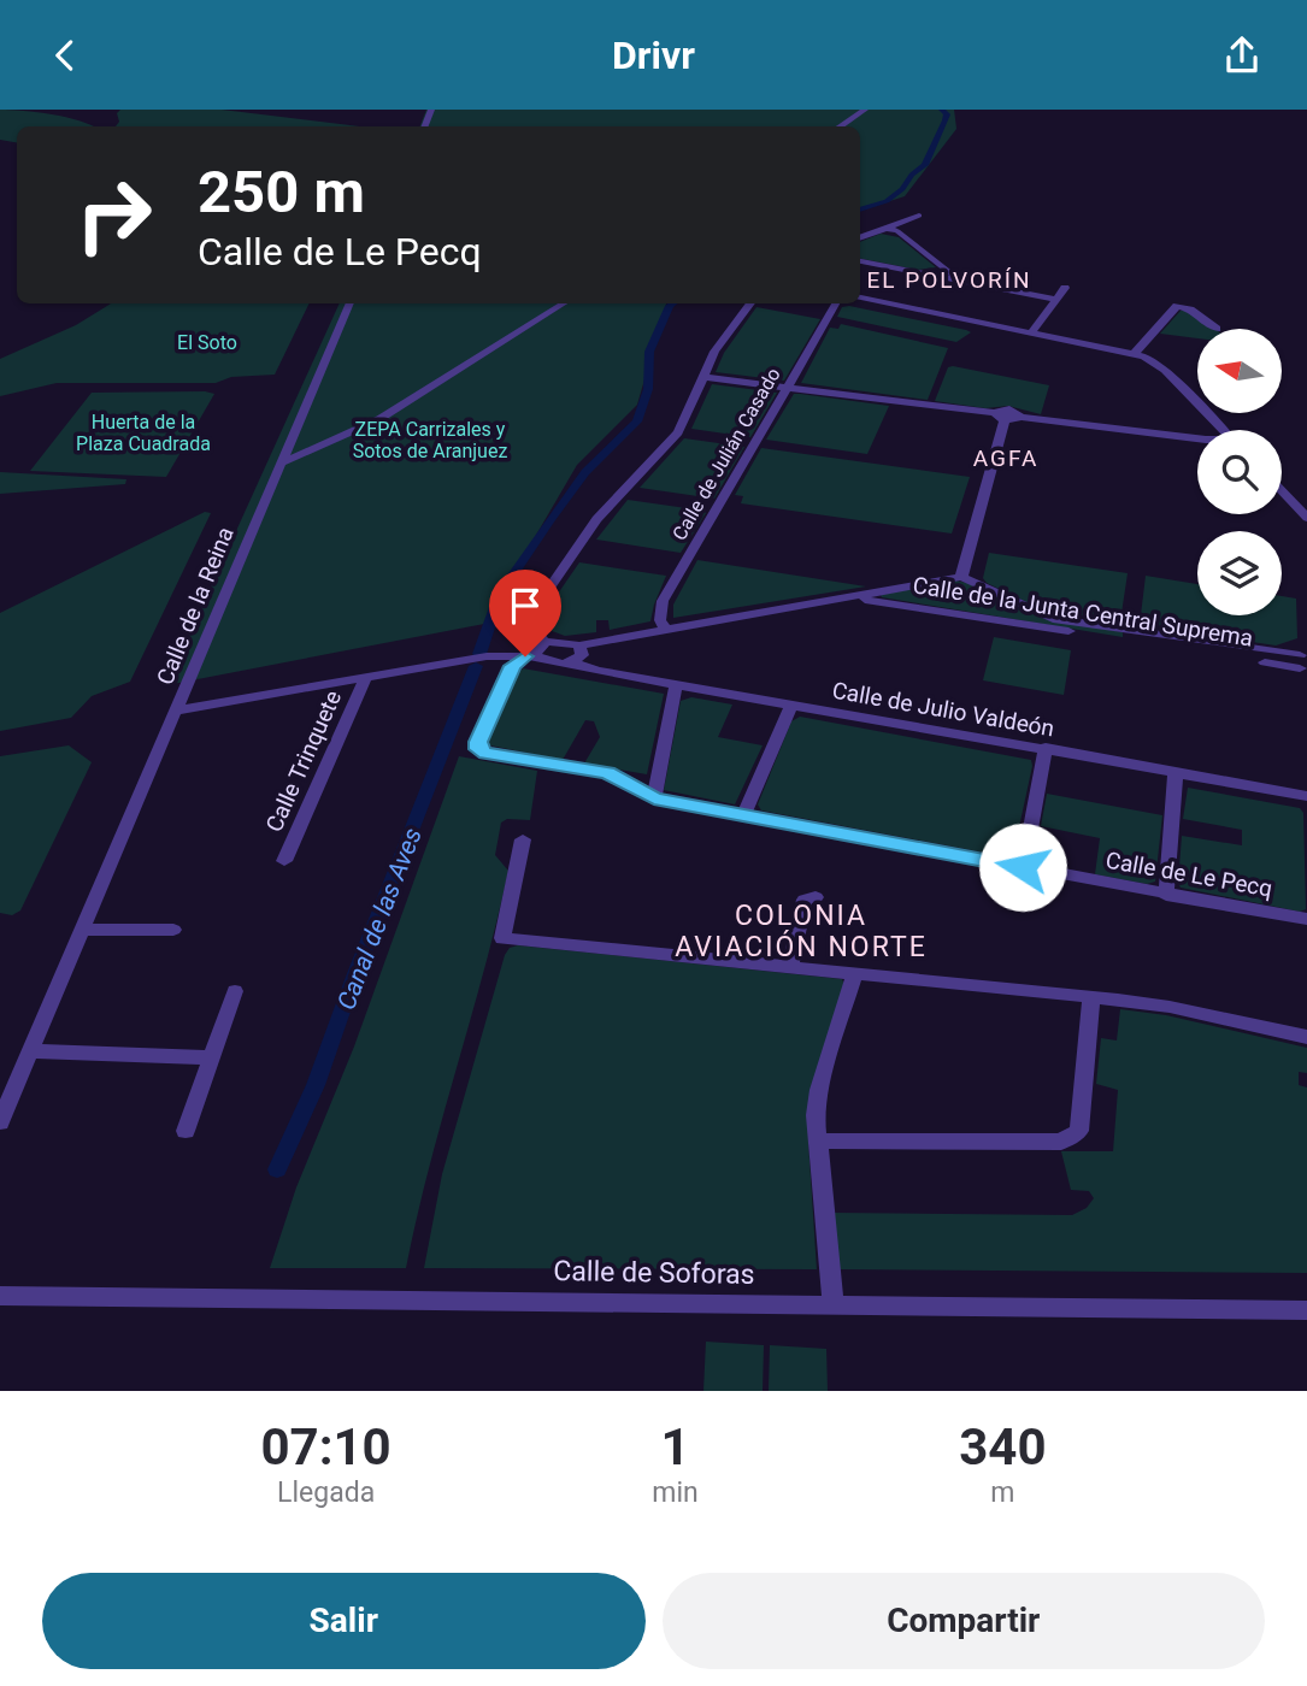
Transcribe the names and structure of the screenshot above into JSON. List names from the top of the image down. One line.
{"streets":{"street":["Calle de Julián Casado","Calle de la Reina","Calle de la Junta Central Suprema","Calle de Julio Valdeón","Calle Trinquete","Calle de Le Pecq","Calle de Soforas"]},"crossings":[["Calle de Julián Casado","Calle de la Junta Central Suprema"],["Calle de la Reina","Calle Trinquete"],["Calle de Julio Valdeón","Calle Trinquete"],["Calle Trinquete","Calle de Le Pecq"]],"districts":["EL POLVORÍN","AGFA","COLONIA AVIACIÓN NORTE"],"water":["Canal de las Aves"],"parks":["El Soto","Huerta de la Plaza Cuadrada","ZEPA Carrizales y Sotos de Aranjuez"],"north":"left","page":{"header":"Drivr","turn":["250 m","Calle de Le Pecq"],"eta":["07:10","Llegada","1","min","340","m"],"buttons":["Salir","Compartir"]}}
